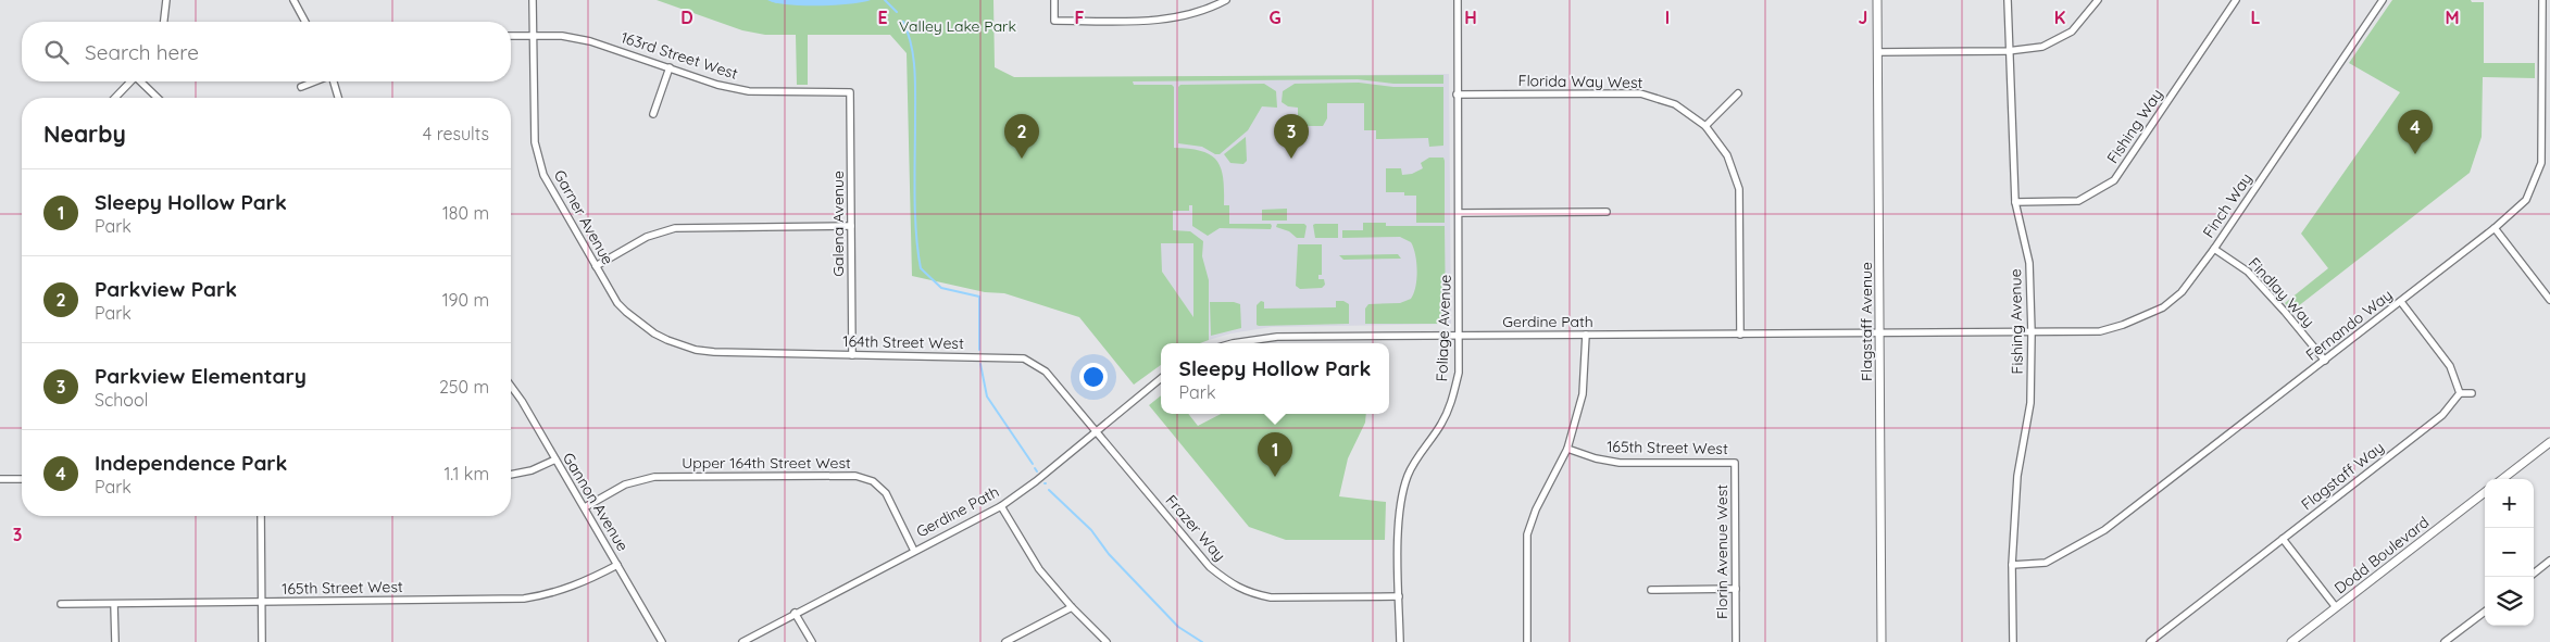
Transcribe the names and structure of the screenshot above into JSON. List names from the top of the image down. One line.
{"streets":{"street":["163rd Street West","Florida Way West","Fishing Way","Finch Way","Garner Avenue","Galena Avenue","Findlay Way","Gerdine Path","Flagstaff Avenue","Fishing Avenue","Fernando Way","Foliage Avenue","164th Street West","165th Street West","Upper 164th Street West","Flagstaff Way","Gannon Avenue","Frazer Way","Florin Avenue West","Dodd Boulevard"]},"crossings":[["163rd Street West","Garner Avenue"],["163rd Street West","Galena Avenue"],["Florida Way West","Gerdine Path"],["Florida Way West","Foliage Avenue"],["Fishing Way","Fishing Avenue"],["Finch Way","Findlay Way"],["Finch Way","Fishing Avenue"],["Garner Avenue","164th Street West"],["Galena Avenue","164th Street West"],["Findlay Way","Fernando Way"],["Gerdine Path","Flagstaff Avenue"],["Gerdine Path","Foliage Avenue"],["Gerdine Path","164th Street West"],["Gerdine Path","Upper 164th Street West"],["Gerdine Path","Frazer Way"],["Fishing Avenue","Fernando Way"],["Foliage Avenue","Frazer Way"],["164th Street West","Frazer Way"],["165th Street West","Gannon Avenue"],["165th Street West","Florin Avenue West"],["Upper 164th Street West","Gannon Avenue"]],"parks":["Valley Lake Park"],"page":{"search":"Search here","heading":["Nearby","4 results"],"pins":["4","2","3","1"],"list":[{"mark":"1","name":"Sleepy Hollow Park","note":"Park","value":"180 m"},{"mark":"2","name":"Parkview Park","note":"Park","value":"190 m"},{"mark":"3","name":"Parkview Elementary","note":"School","value":"250 m"},{"mark":"4","name":"Independence Park","note":"Park","value":"1.1 km"}],"popup":["Sleepy Hollow Park","Park"],"map_buttons":["+","−"]},"grid":{"columns":["D","E","F","G","H","I","J","K","L","M"],"rows":["3"]}}
